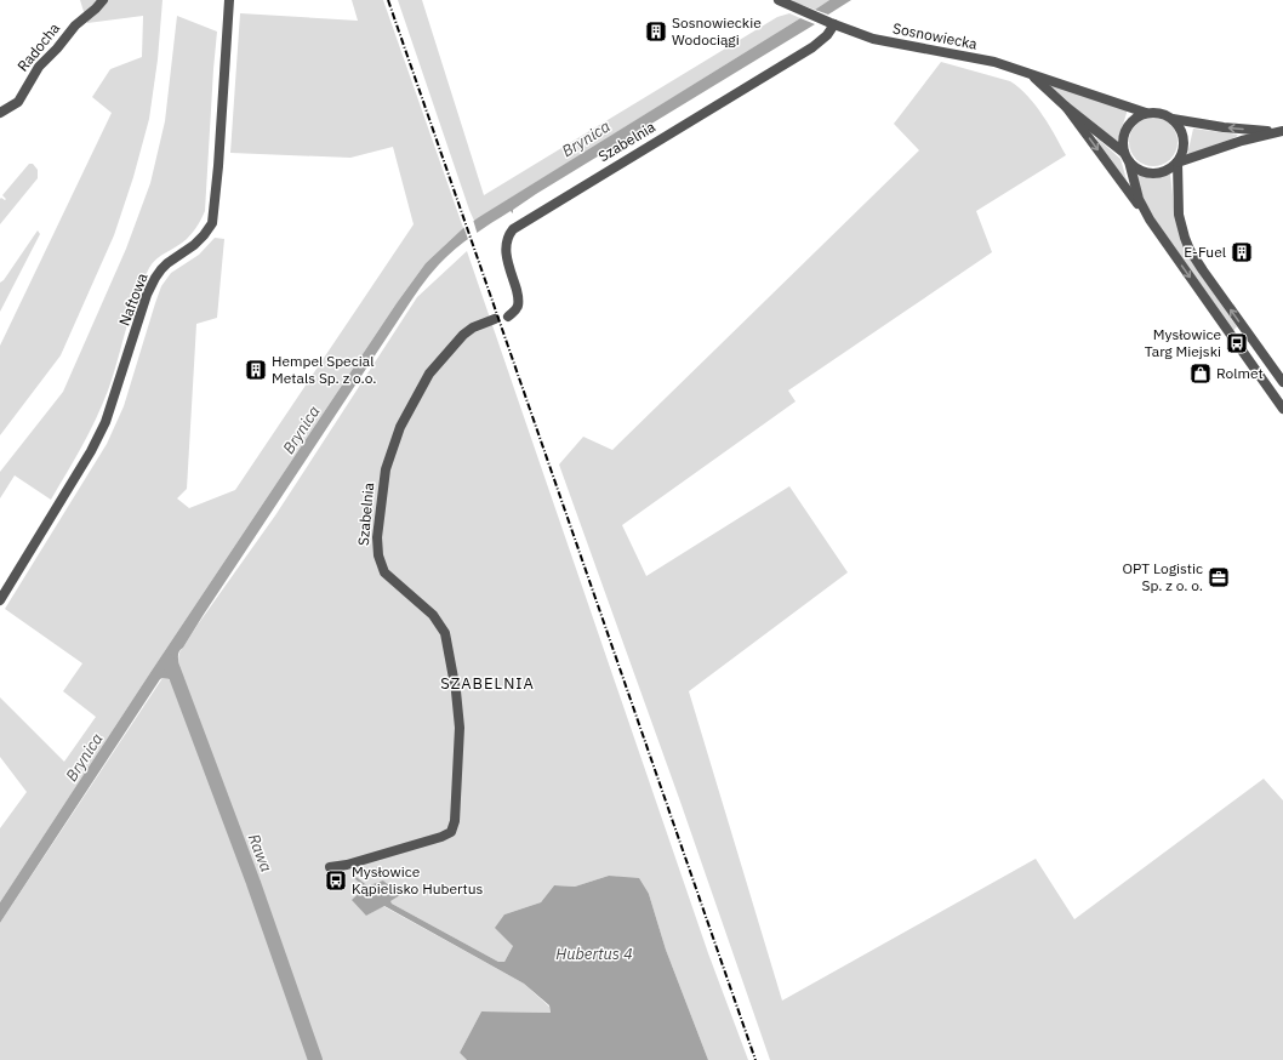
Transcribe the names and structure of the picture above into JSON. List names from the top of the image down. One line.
{"streets":{"street":["Sosnowiecka","Radocha","Szabelnia","Naftowa"]},"crossings":[["Sosnowiecka","Szabelnia"]],"districts":["SZABELNIA"],"water":["Brynica","Rawa","Hubertus 4"],"places":{"building":["Sosnowieckie Wodociągi","E-Fuel","Hempel Special Metals Sp. z o.o."],"bus stop":["Mysłowice Targ Miejski","Mysłowice Kąpielisko Hubertus"],"shop":["Rolmet"],"office":["OPT Logistic Sp. z o. o."]}}
